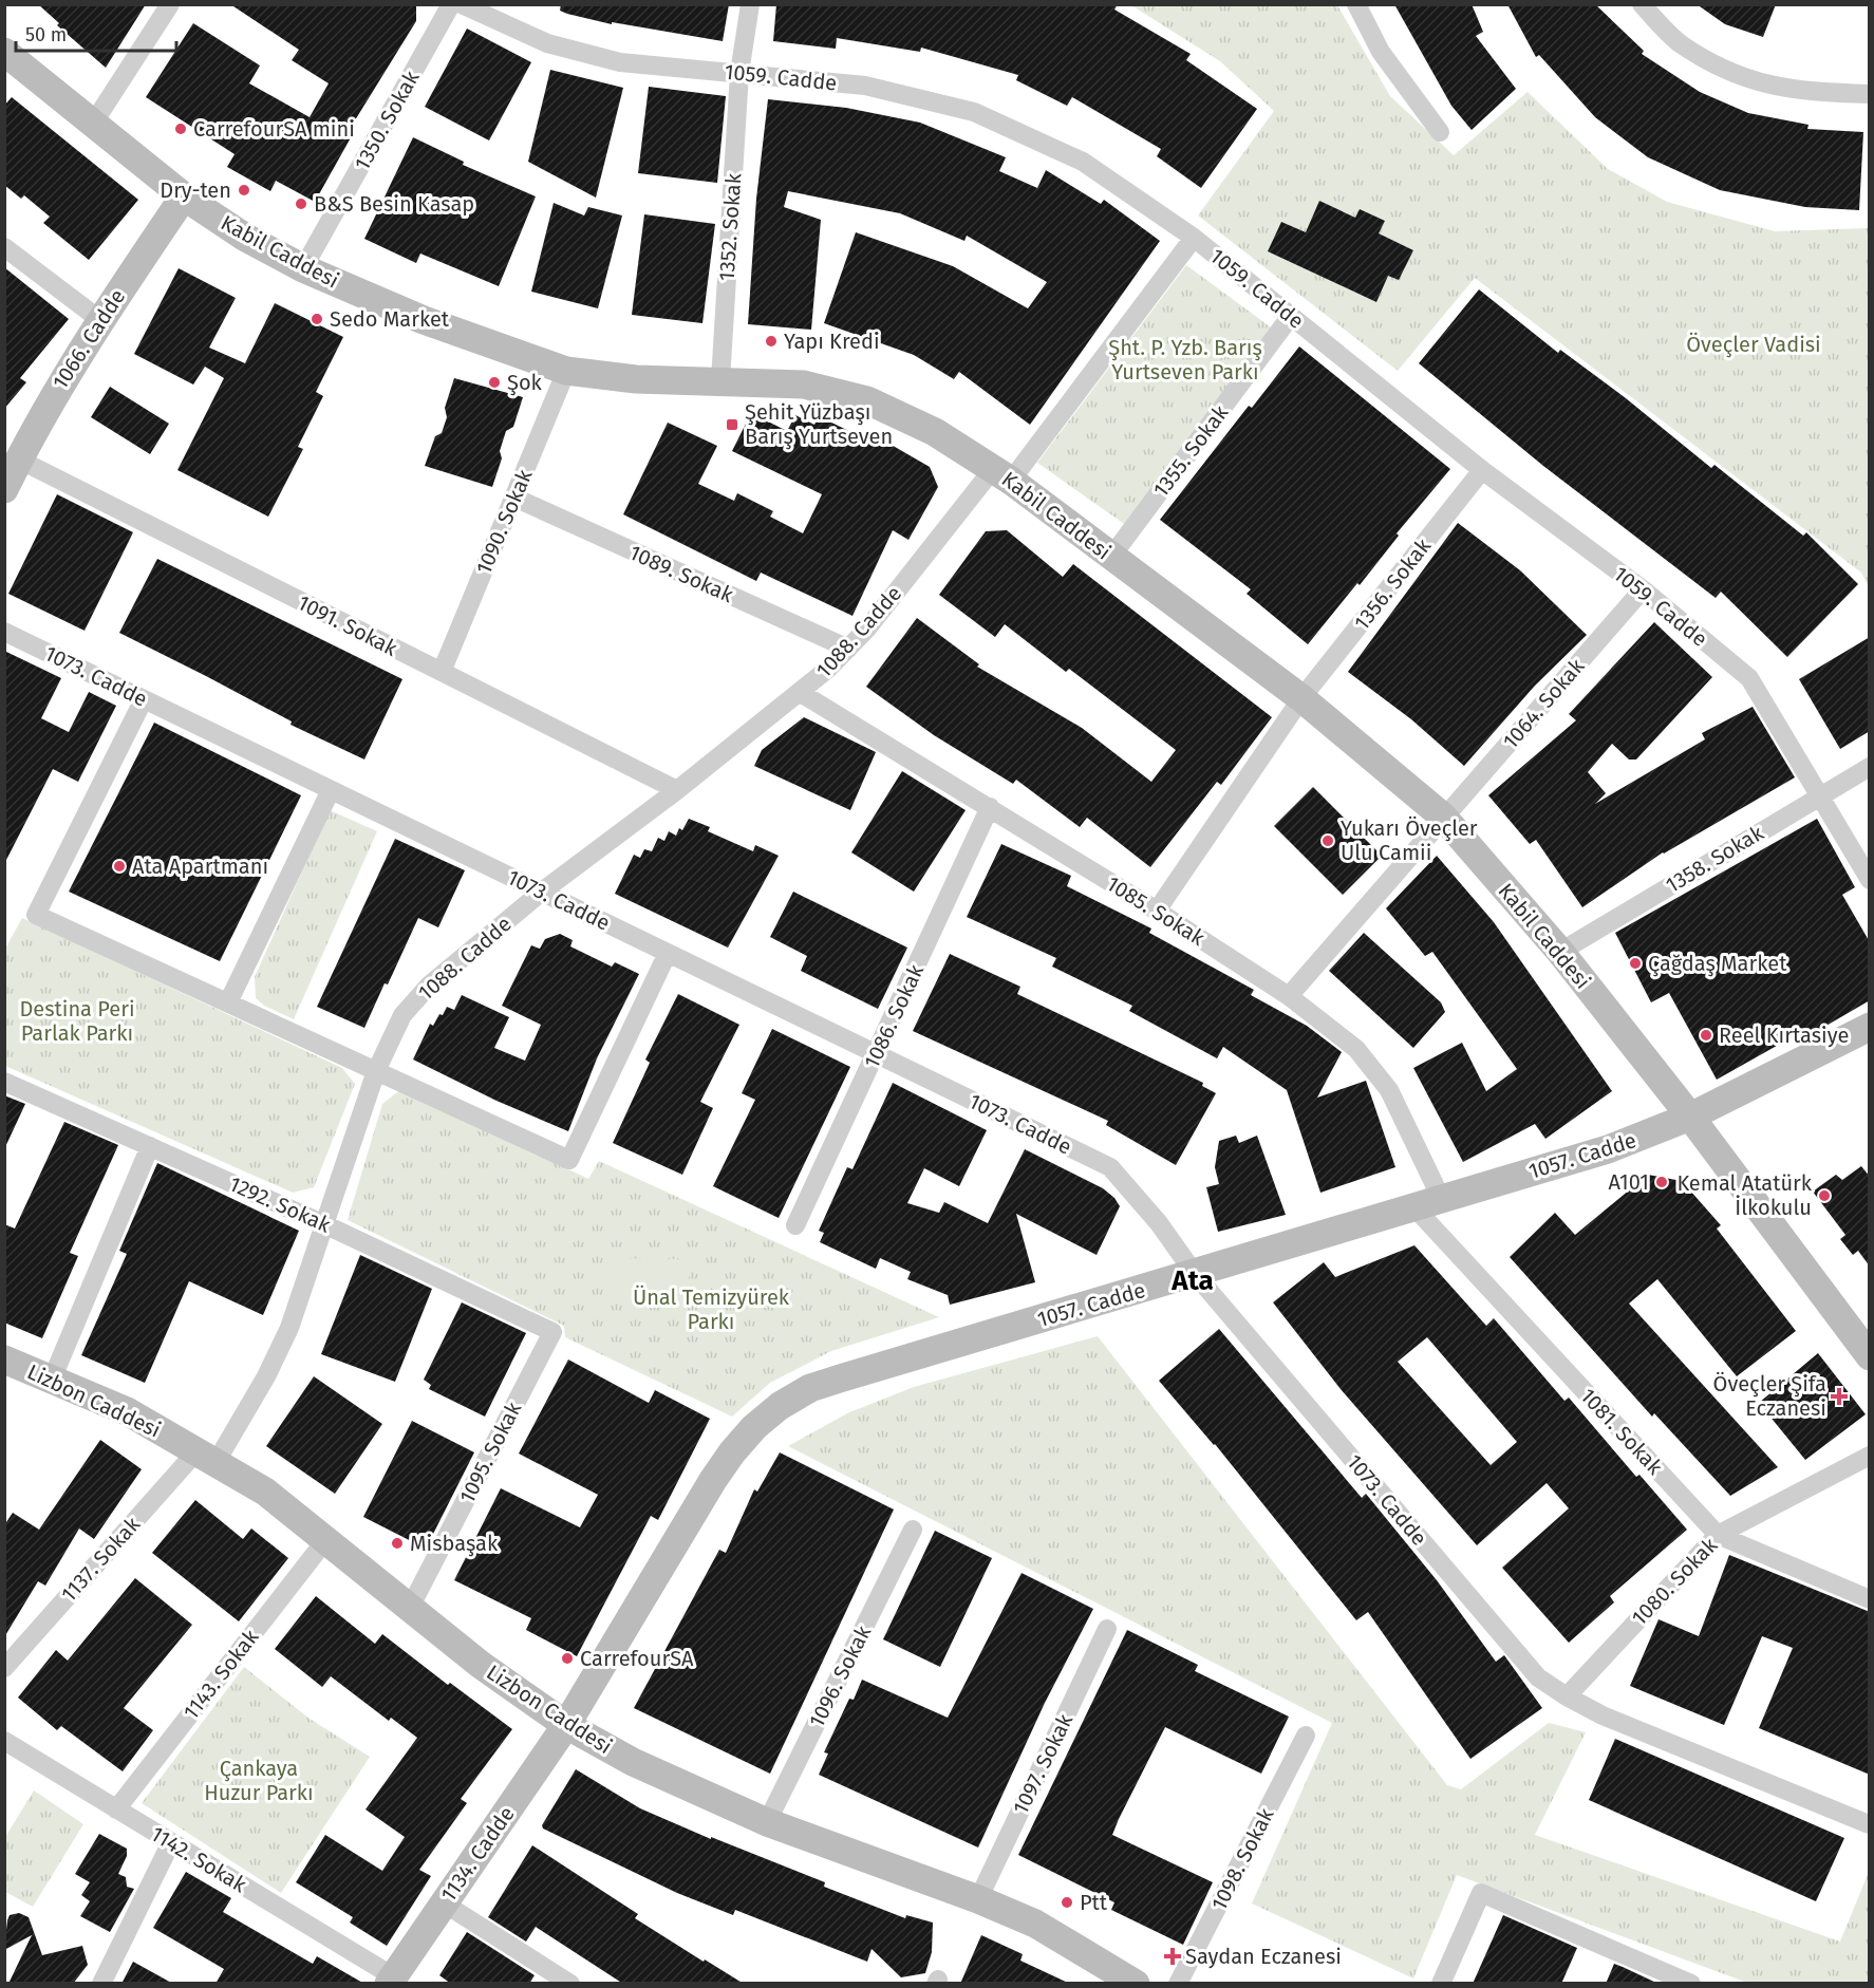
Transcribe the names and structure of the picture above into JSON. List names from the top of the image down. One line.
{"streets":{"main road":["Kabil Caddesi","1066. Cadde","1057. Cadde","Lizbon Caddesi","1134. Cadde"],"street":["1059. Cadde","1350. Sokak","1352. Sokak","1355. Sokak","1090. Sokak","1089. Sokak","1356. Sokak","1091. Sokak","1088. Cadde","1073. Cadde","1064. Sokak","1358. Sokak","1085. Sokak","1086. Sokak","1292. Sokak","1081. Sokak","1095. Sokak","1137. Sokak","1080. Sokak","1143. Sokak","1096. Sokak","1097. Sokak","1142. Sokak","1098. Sokak"]},"crossings":[["1059. Cadde","1352. Sokak"],["1059. Cadde","1355. Sokak"],["1059. Cadde","1356. Sokak"],["1059. Cadde","1088. Cadde"],["1059. Cadde","1064. Sokak"],["1059. Cadde","1358. Sokak"],["1350. Sokak","Kabil Caddesi"],["1352. Sokak","Kabil Caddesi"],["Kabil Caddesi","1066. Cadde"],["Kabil Caddesi","1355. Sokak"],["Kabil Caddesi","1090. Sokak"],["Kabil Caddesi","1356. Sokak"],["Kabil Caddesi","1088. Cadde"],["Kabil Caddesi","1064. Sokak"],["Kabil Caddesi","1358. Sokak"],["Kabil Caddesi","1057. Cadde"],["1066. Cadde","1091. Sokak"],["1090. Sokak","1089. Sokak"],["1090. Sokak","1091. Sokak"],["1089. Sokak","1088. Cadde"],["1356. Sokak","1085. Sokak"],["1091. Sokak","1088. Cadde"],["1088. Cadde","1073. Cadde"],["1088. Cadde","1085. Sokak"],["1088. Cadde","1292. Sokak"],["1088. Cadde","Lizbon Caddesi"],["1088. Cadde","1137. Sokak"],["1073. Cadde","1086. Sokak"],["1073. Cadde","1057. Cadde"],["1073. Cadde","1080. Sokak"],["1064. Sokak","1085. Sokak"],["1085. Sokak","1086. Sokak"],["1085. Sokak","1057. Cadde"],["1057. Cadde","Lizbon Caddesi"],["1057. Cadde","1081. Sokak"],["1057. Cadde","1134. Cadde"],["1292. Sokak","1095. Sokak"],["Lizbon Caddesi","1095. Sokak"],["Lizbon Caddesi","1137. Sokak"],["Lizbon Caddesi","1143. Sokak"],["Lizbon Caddesi","1096. Sokak"],["Lizbon Caddesi","1097. Sokak"],["Lizbon Caddesi","1134. Cadde"],["1081. Sokak","1080. Sokak"],["1143. Sokak","1142. Sokak"],["1134. Cadde","1142. Sokak"]],"districts":["Ata"],"parks":["Öveçler Vadisi","Şht. P. Yzb. Barış Yurtseven Parkı","Destina Peri Parlak Parkı","Ünal Temizyürek Parkı","Çankaya Huzur Parkı"],"places":{"other":["CarrefourSA mini","Dry-ten","B&S Besin Kasap","Sedo Market","Yapı Kredi","Şok","Yukarı Öveçler Ulu Camii","Ata Apartmanı","Çağdaş Market","Reel Kırtasiye","A101","Kemal Atatürk İlkokulu","Misbaşak","CarrefourSA","Ptt"],"transit":["Şehit Yüzbaşı Barış Yurtseven"],"health":["Öveçler Şifa Eczanesi","Saydan Eczanesi"]},"scale_bar":"50 m"}
